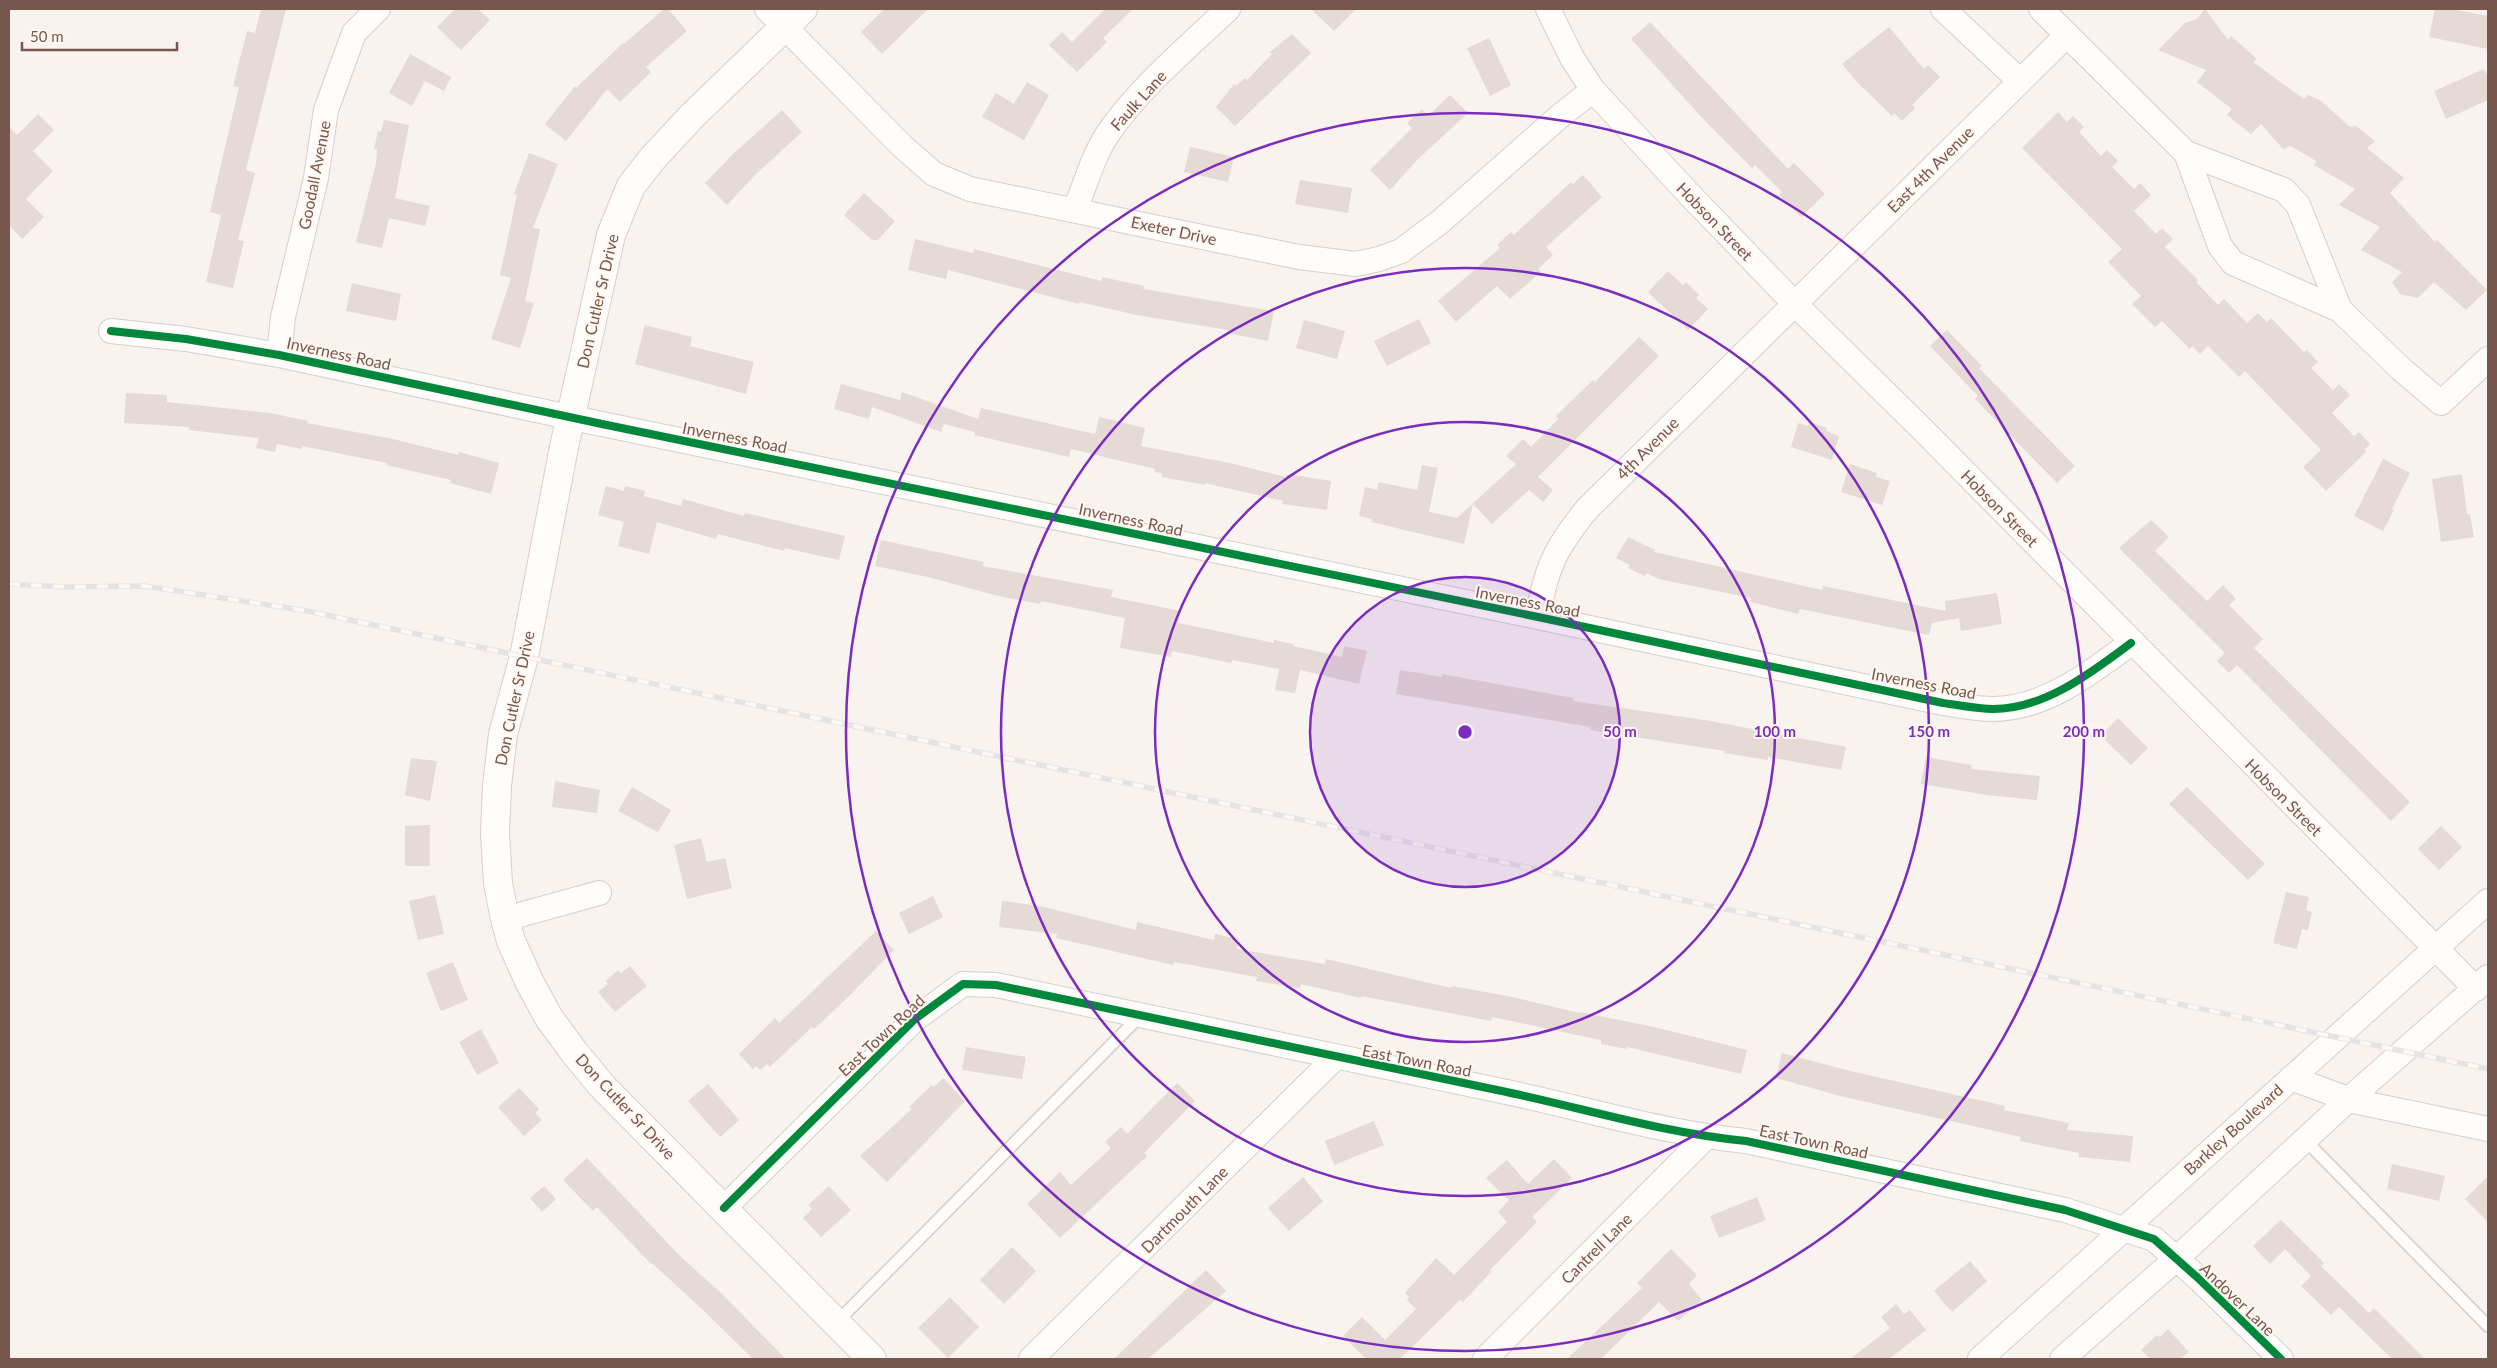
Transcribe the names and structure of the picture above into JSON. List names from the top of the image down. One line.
{"streets":{"street":["Faulk Lane","East 4th Avenue","Goodall Avenue","Hobson Street","Exeter Drive","Don Cutler Sr Drive","Inverness Road","4th Avenue","East Town Road","Barkley Boulevard","Dartmouth Lane","Cantrell Lane","Andover Lane"]},"crossings":[["Faulk Lane","Exeter Drive"],["East 4th Avenue","Hobson Street"],["East 4th Avenue","4th Avenue"],["Goodall Avenue","Inverness Road"],["Hobson Street","Exeter Drive"],["Hobson Street","Inverness Road"],["Hobson Street","4th Avenue"],["Hobson Street","Barkley Boulevard"],["Exeter Drive","Don Cutler Sr Drive"],["Don Cutler Sr Drive","Inverness Road"],["Don Cutler Sr Drive","East Town Road"],["Inverness Road","4th Avenue"],["East Town Road","Barkley Boulevard"],["East Town Road","Dartmouth Lane"],["East Town Road","Cantrell Lane"],["East Town Road","Andover Lane"]],"scale_bar":"50 m","rings":["50 m","100 m","150 m","200 m"]}
